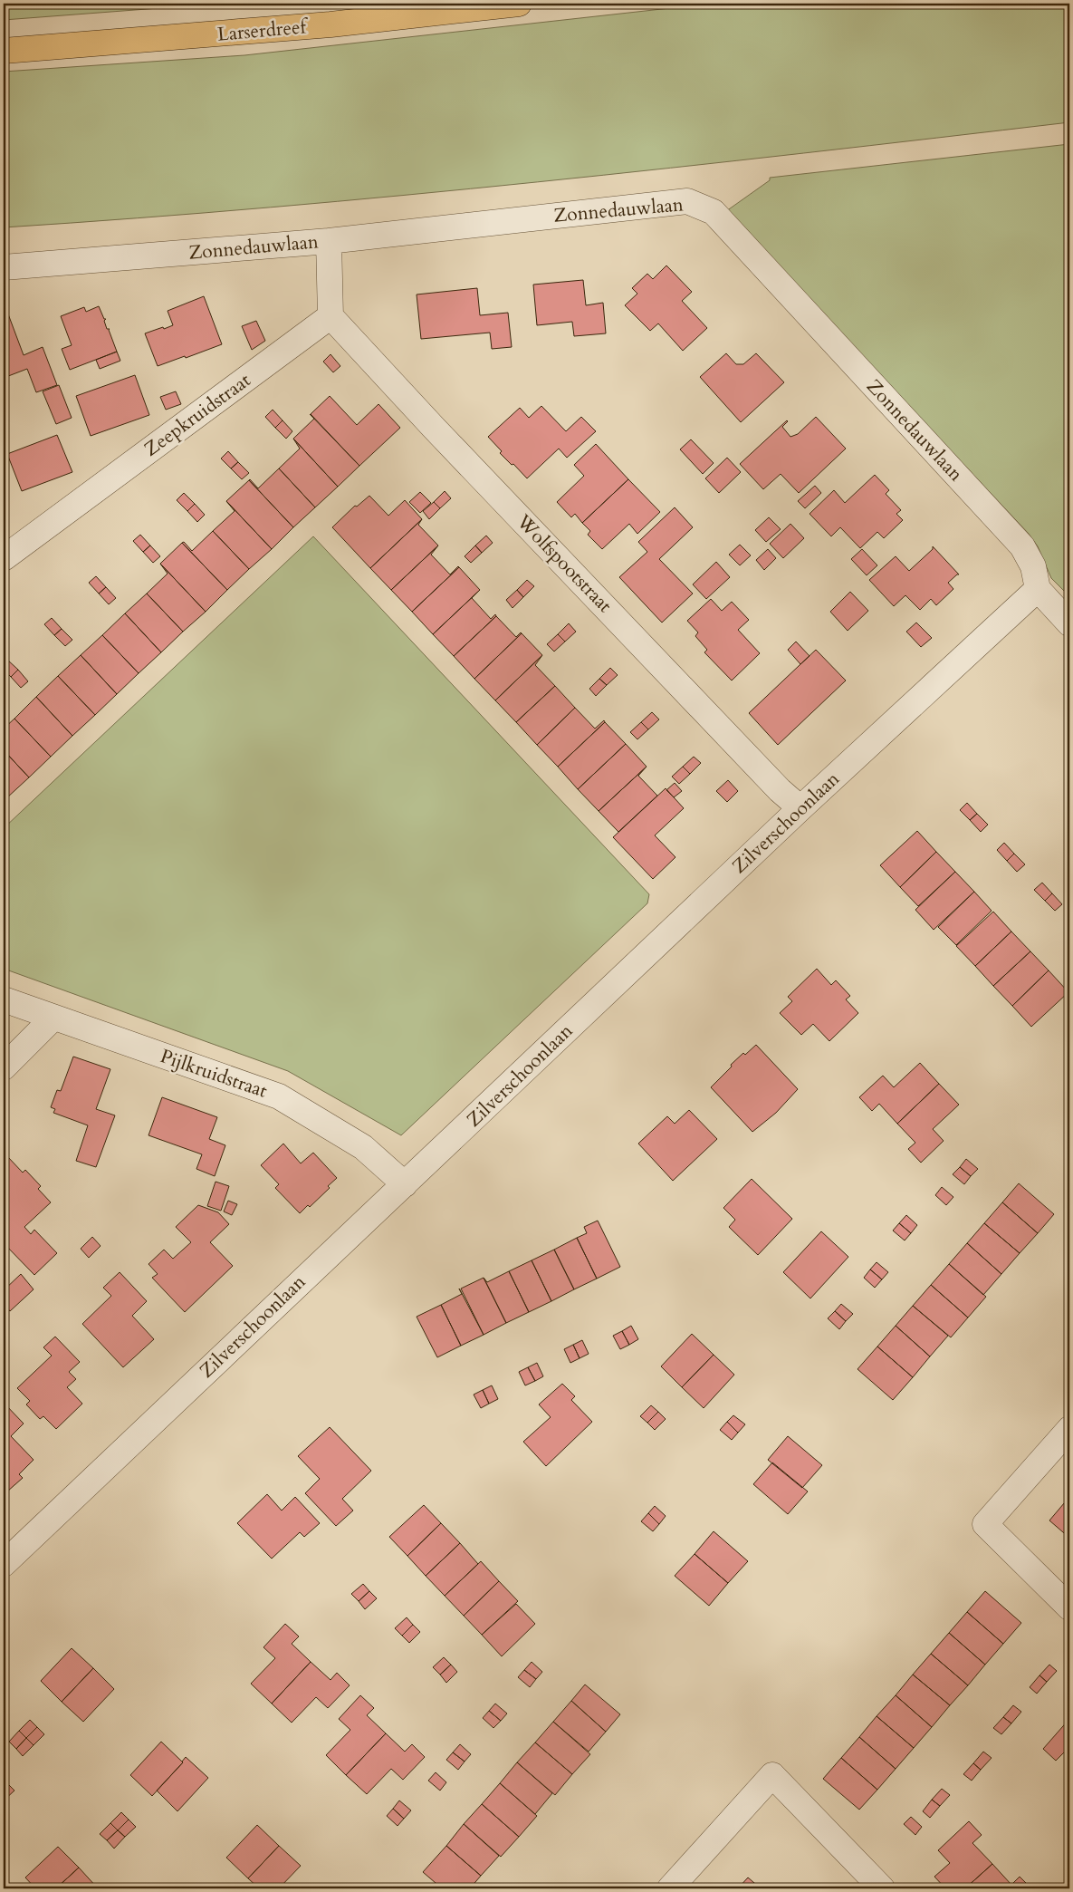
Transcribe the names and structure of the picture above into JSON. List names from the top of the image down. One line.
{"streets":{"main road":["Larserdreef"],"street":["Zonnedauwlaan","Zeepkruidstraat","Wolfspootstraat","Zilverschoonlaan","Pijlkruidstraat"]},"crossings":[["Zonnedauwlaan","Zilverschoonlaan"],["Zeepkruidstraat","Wolfspootstraat"],["Wolfspootstraat","Zilverschoonlaan"],["Zilverschoonlaan","Pijlkruidstraat"]]}
